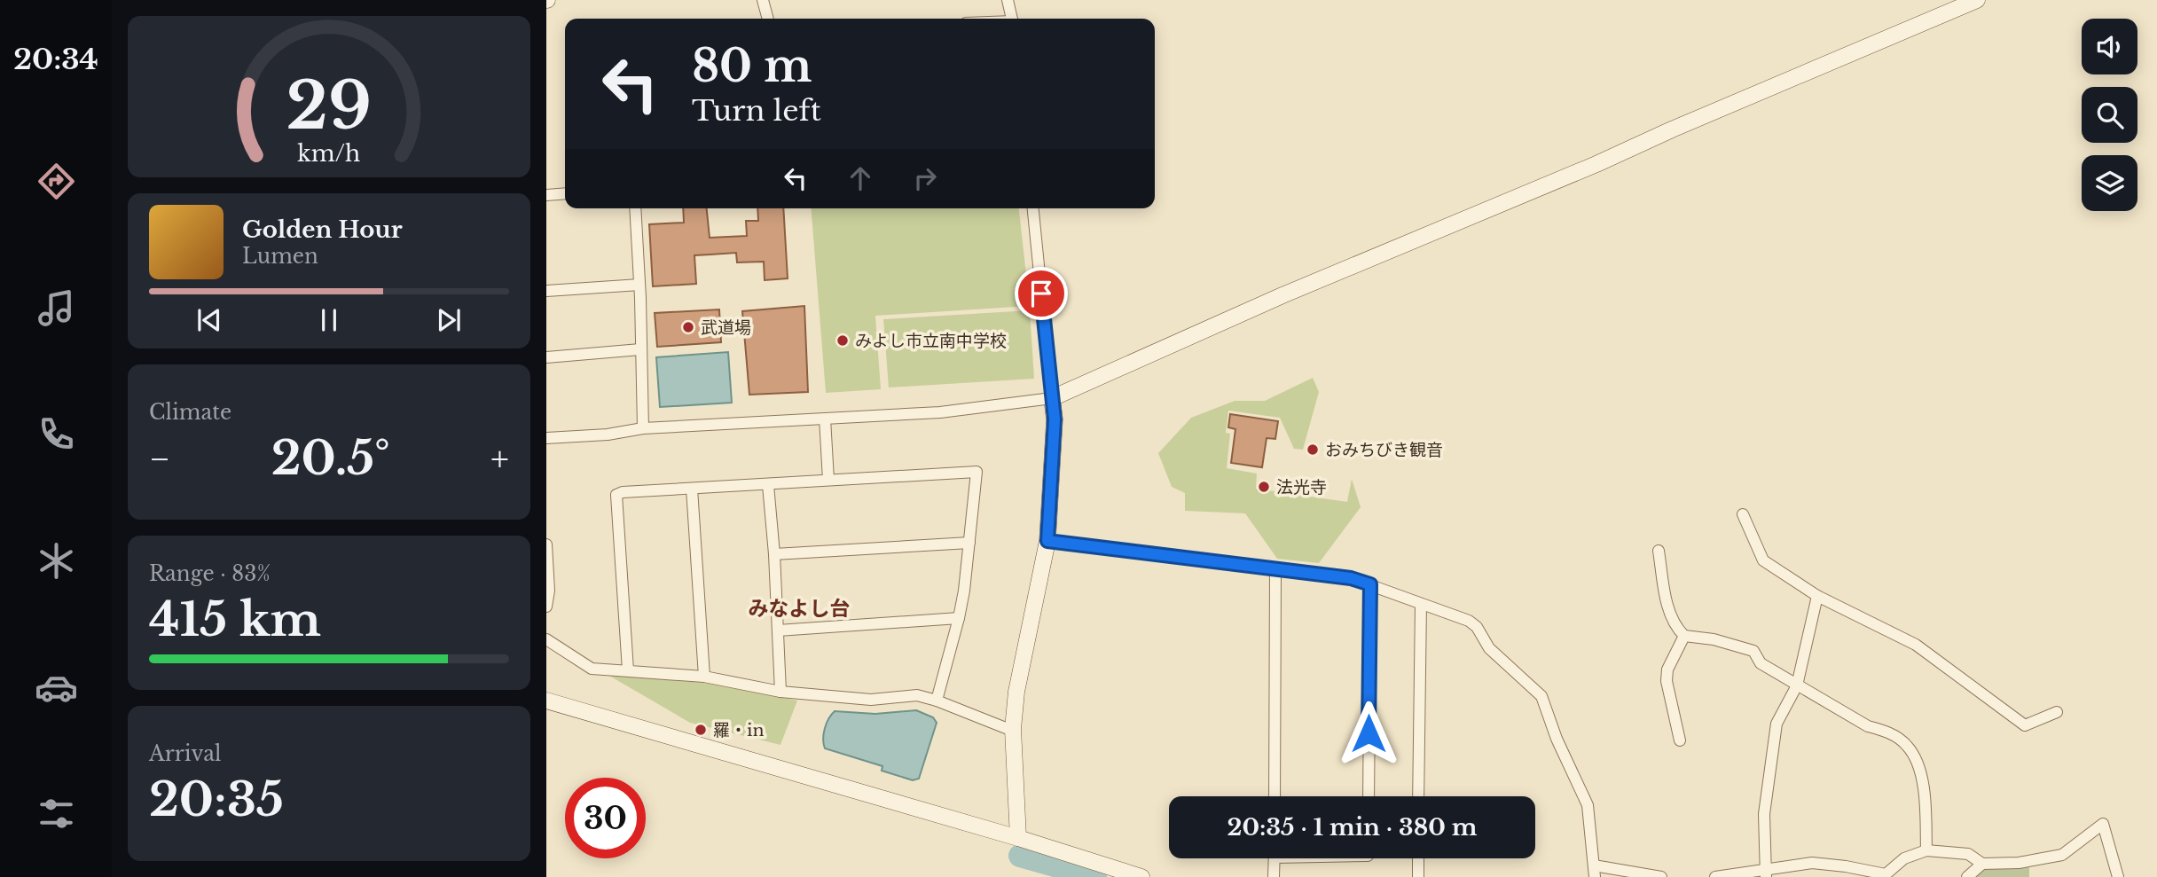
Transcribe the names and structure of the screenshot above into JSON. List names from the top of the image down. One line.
{"districts":["みなよし台"],"places":["武道場","みよし市立南中学校","おみちびき観音","法光寺","羅・in"],"page":{"tabs":"20:34","turn":["80 m","Turn left"],"song":["Golden Hour","Lumen"],"tile":["Climate",["Range · 83%","415 km"],["Arrival","20:35"]],"heat":["−","20.5°","+"],"limit":"30","trip":"20:35 · 1 min · 380 m","gauge":["29","km/h"]}}
